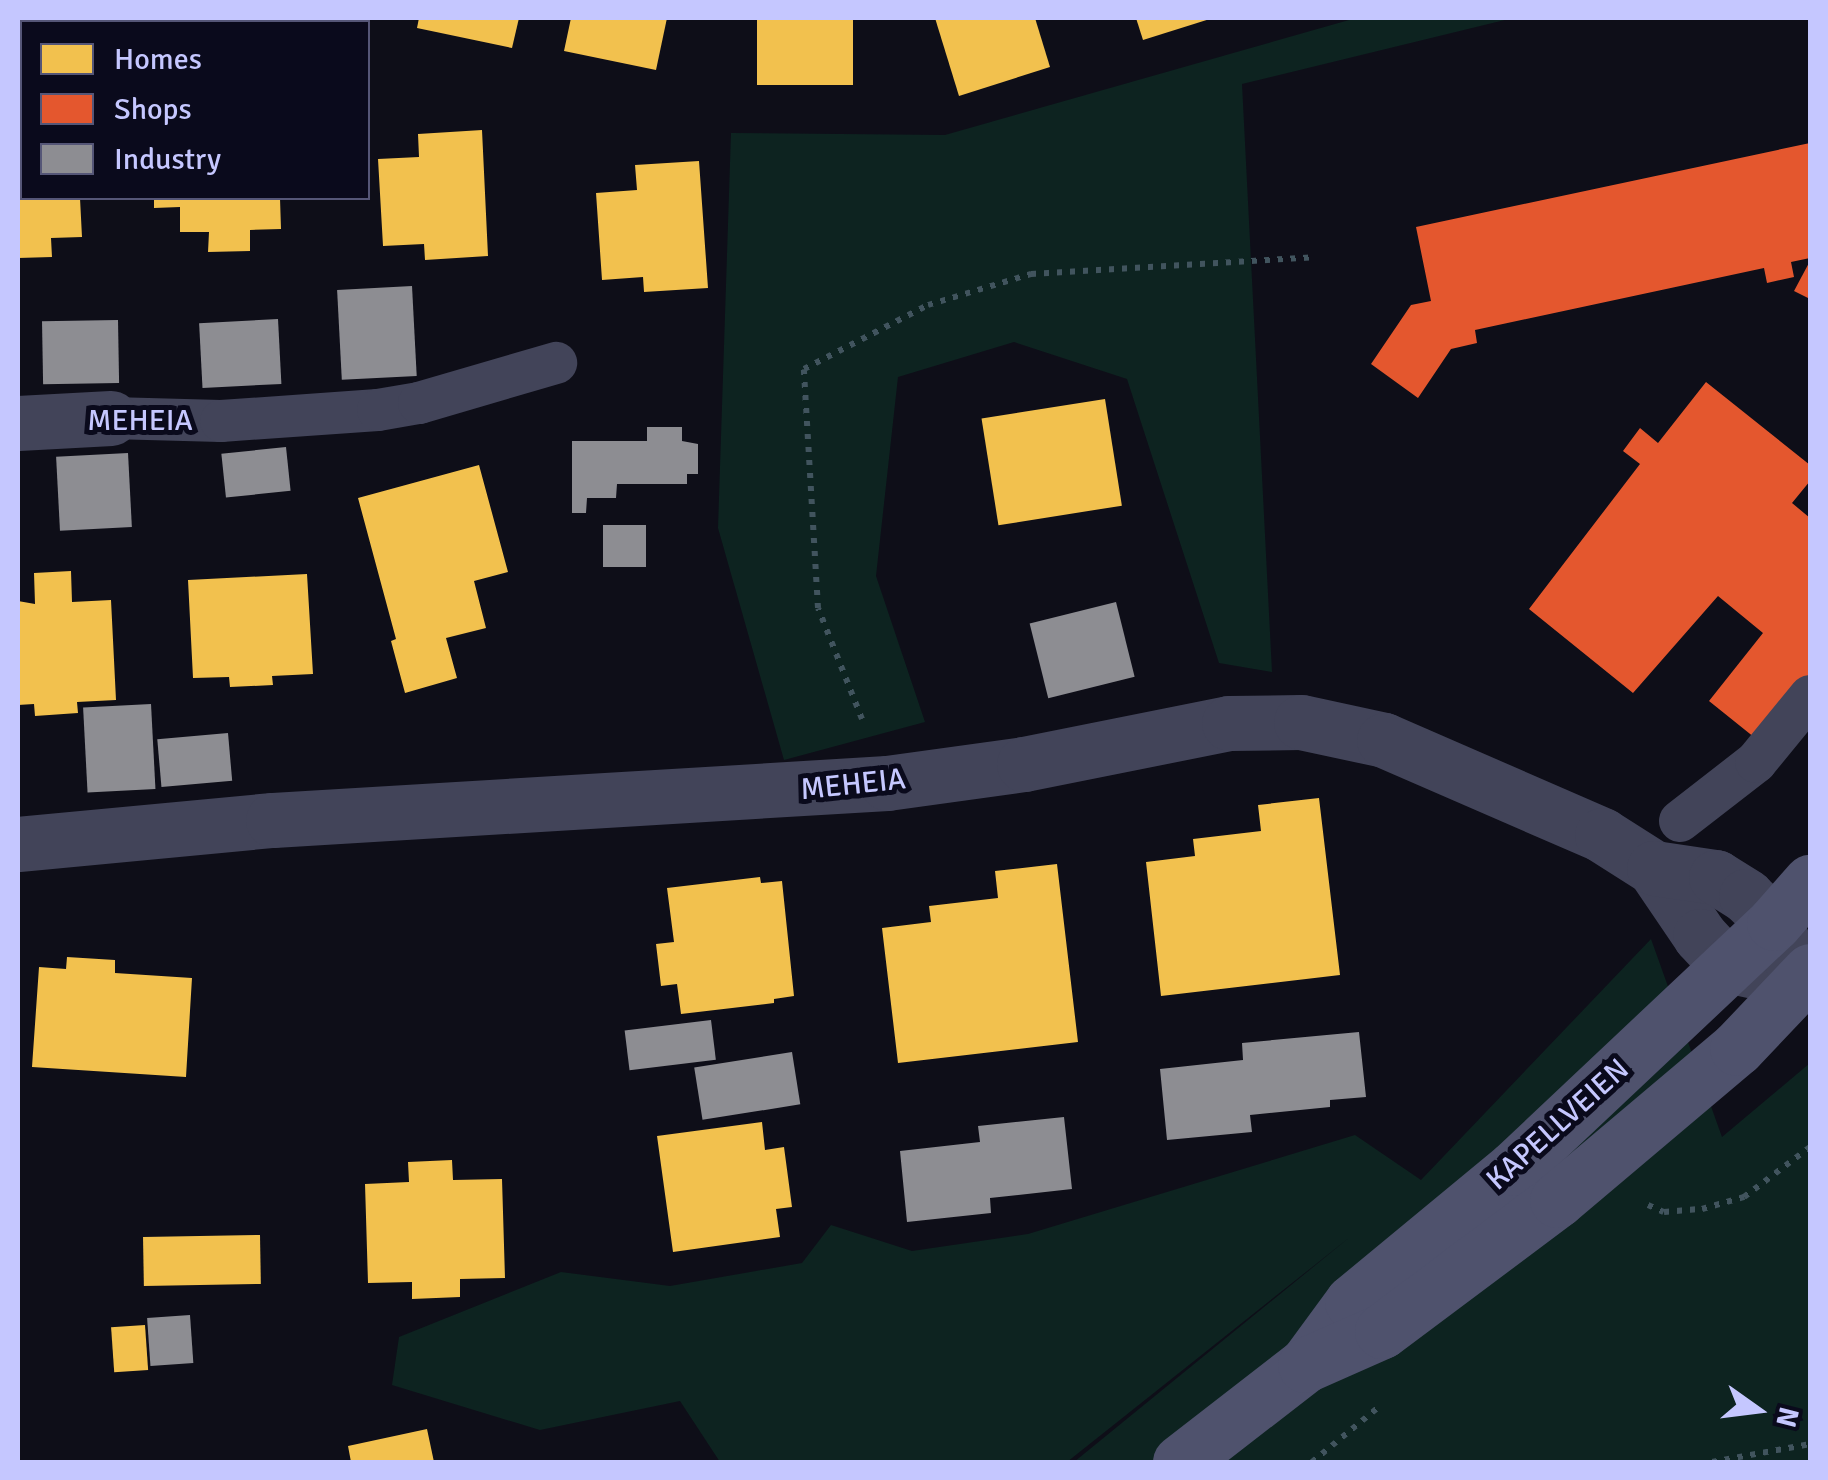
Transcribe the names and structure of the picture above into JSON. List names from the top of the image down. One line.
{"streets":{"main road":["KAPELLVEIEN"],"street":["MEHEIA"]},"crossings":[["MEHEIA","KAPELLVEIEN"]],"legend":["Homes","Shops","Industry"],"north":"right"}
